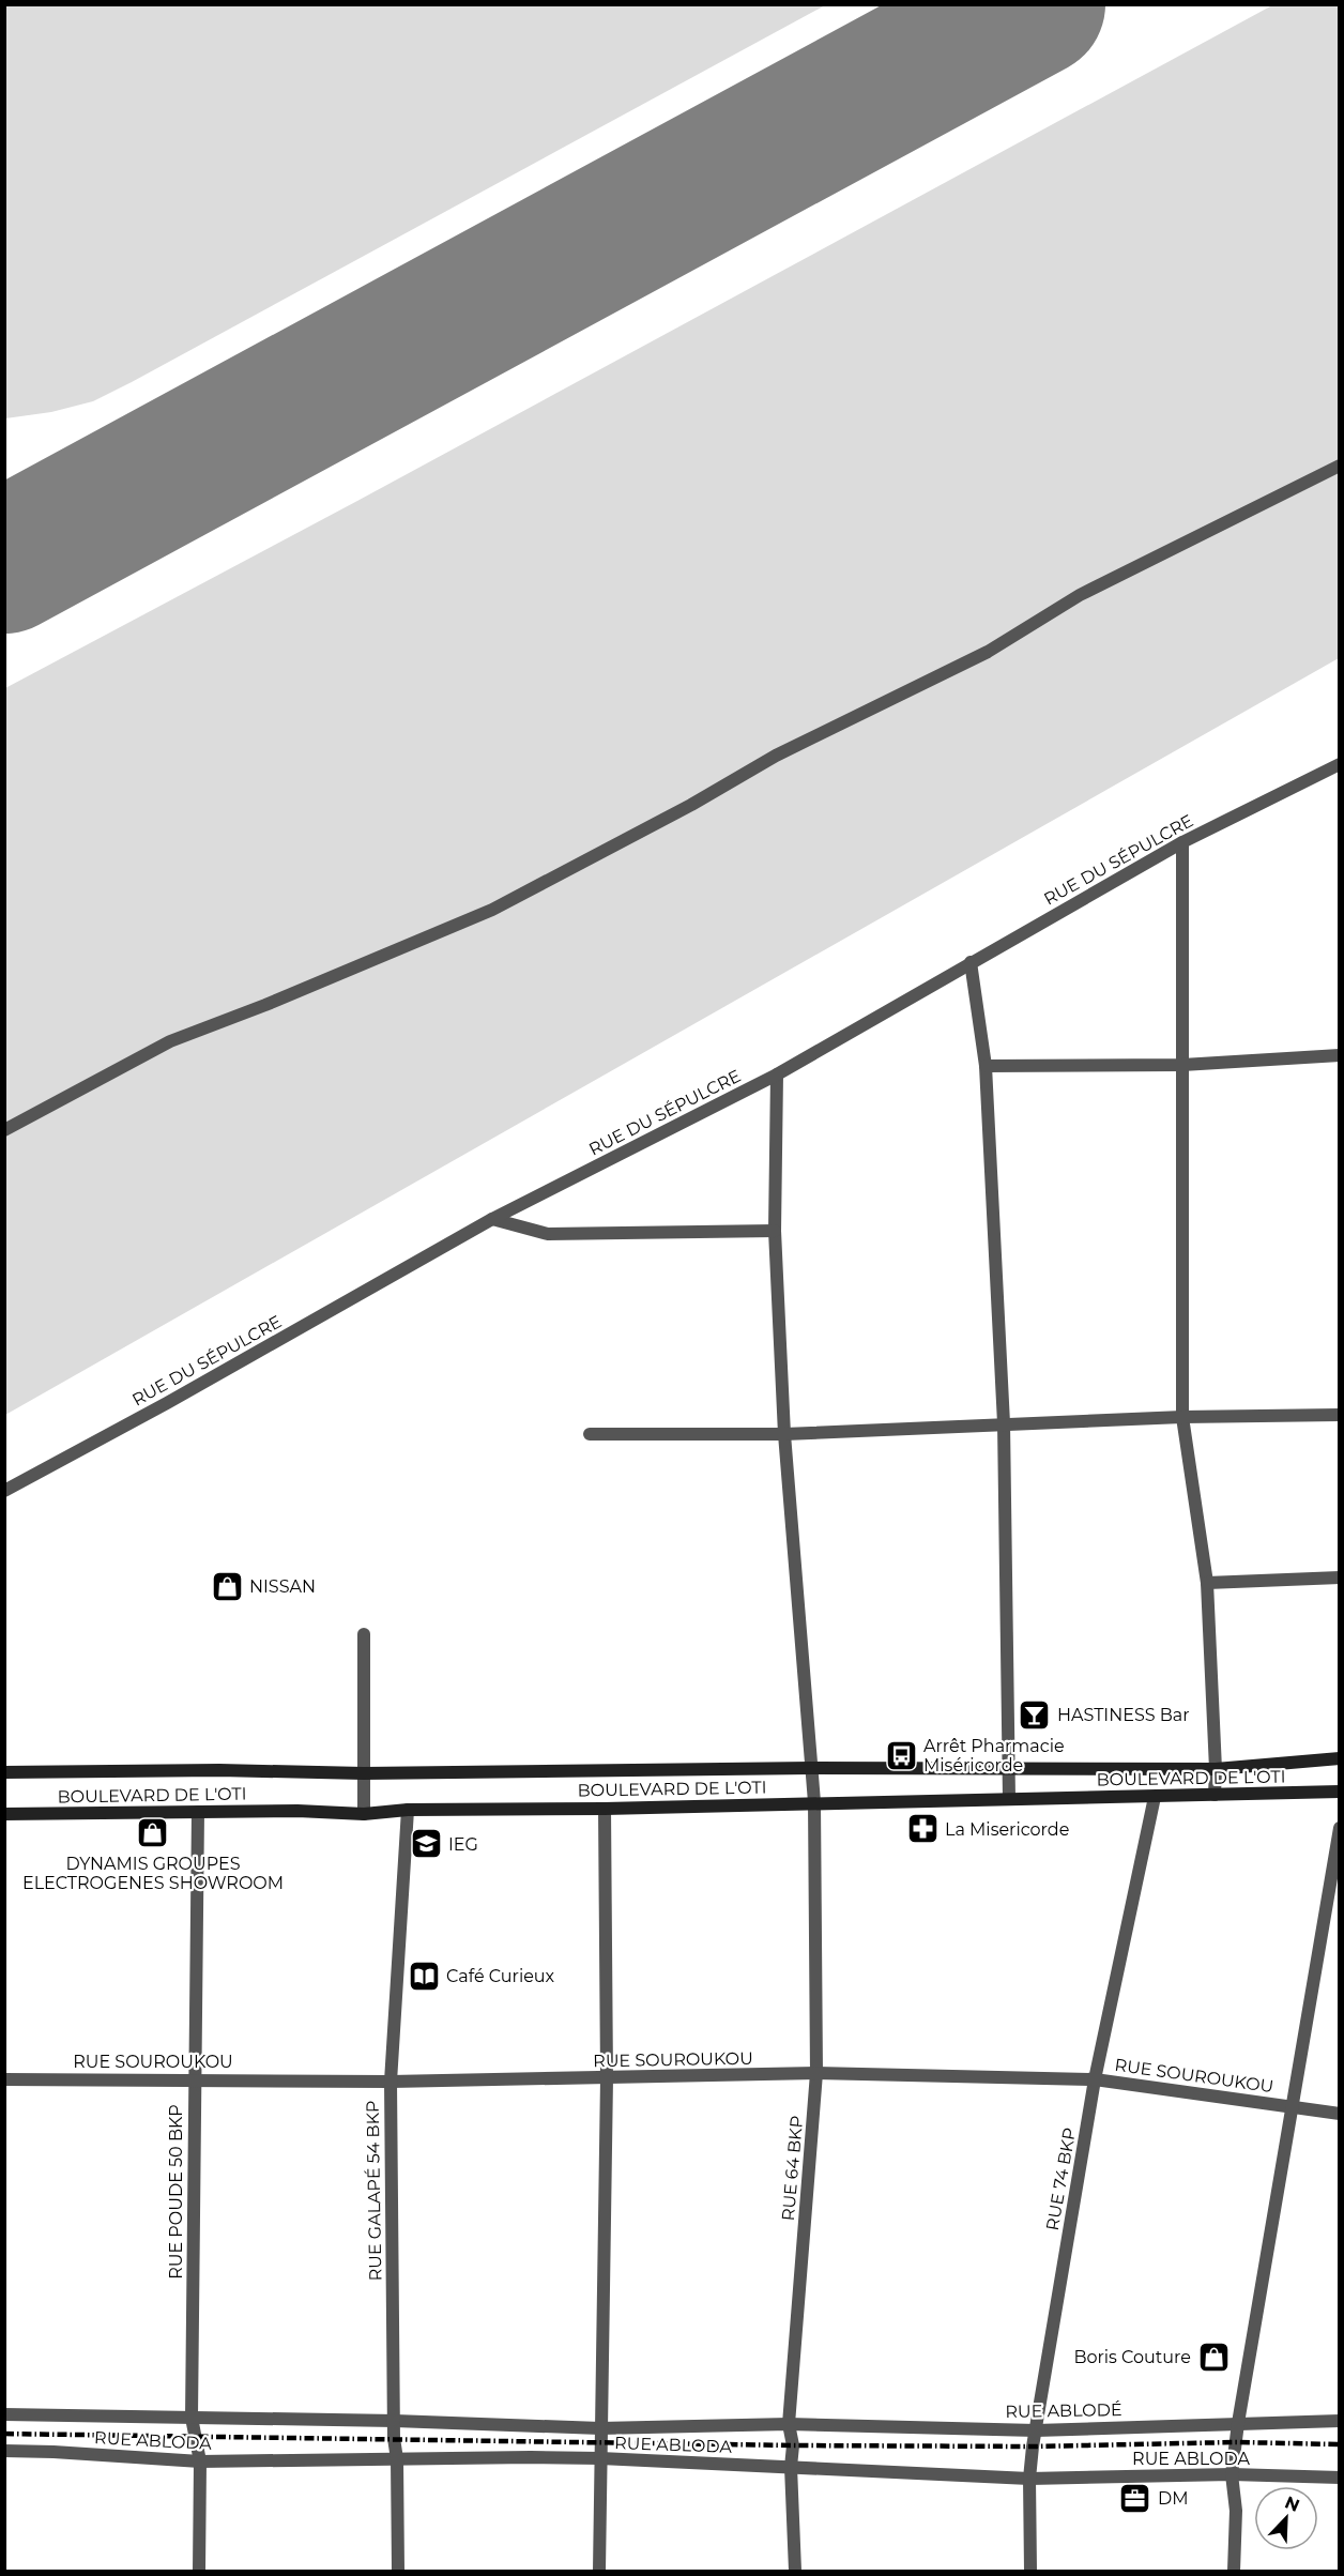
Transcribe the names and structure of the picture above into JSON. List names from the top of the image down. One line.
{"streets":{"main road":["BOULEVARD DE L'OTI"],"street":["RUE DU SÉPULCRE","RUE SOUROUKOU","RUE 64 BKP","RUE 74 BKP","RUE GALAPÉ 54 BKP","RUE POUDE 50 BKP","RUE ABLODÉ","RUE ABLODA"]},"crossings":[["RUE DU SÉPULCRE","RUE 64 BKP"],["BOULEVARD DE L'OTI","RUE 64 BKP"],["BOULEVARD DE L'OTI","RUE 74 BKP"],["BOULEVARD DE L'OTI","RUE GALAPÉ 54 BKP"],["BOULEVARD DE L'OTI","RUE POUDE 50 BKP"],["RUE SOUROUKOU","RUE 64 BKP"],["RUE SOUROUKOU","RUE 74 BKP"],["RUE SOUROUKOU","RUE GALAPÉ 54 BKP"],["RUE SOUROUKOU","RUE POUDE 50 BKP"],["RUE 64 BKP","RUE ABLODÉ"],["RUE 64 BKP","RUE ABLODA"],["RUE 74 BKP","RUE ABLODÉ"],["RUE 74 BKP","RUE ABLODA"],["RUE GALAPÉ 54 BKP","RUE ABLODÉ"],["RUE GALAPÉ 54 BKP","RUE ABLODA"],["RUE POUDE 50 BKP","RUE ABLODÉ"],["RUE POUDE 50 BKP","RUE ABLODA"]],"places":{"shop":["NISSAN","DYNAMIS GROUPES ELECTROGENES SHOWROOM","Boris Couture"],"bar":["HASTINESS Bar"],"bus stop":["Arrêt Pharmacie Miséricorde"],"pharmacy":["La Misericorde"],"school or university":["IEG"],"library":["Café Curieux"],"office":["DM"]},"north":"top right"}
